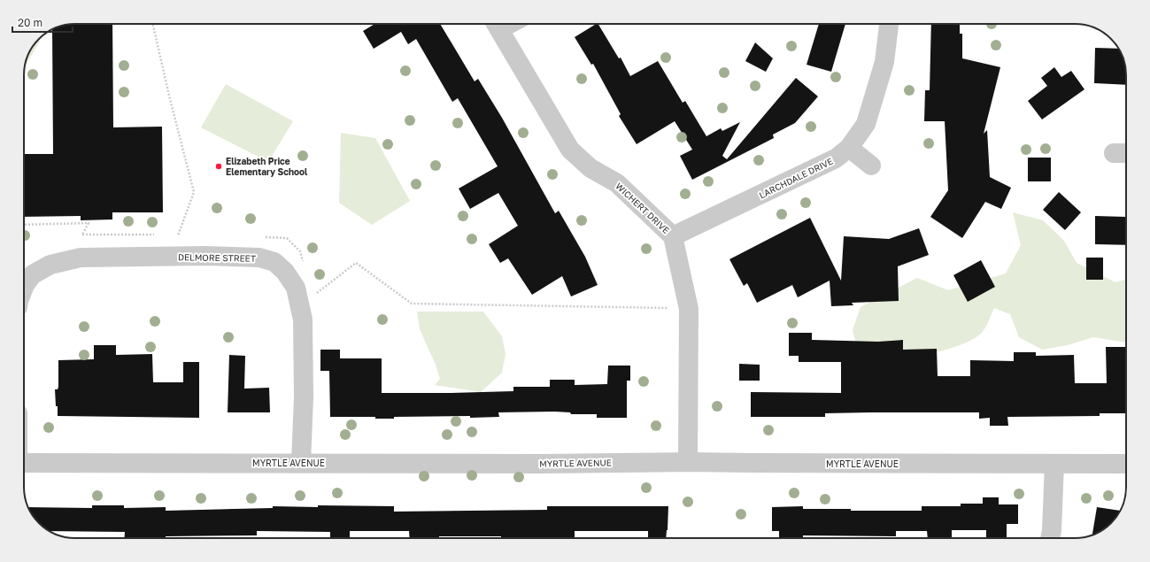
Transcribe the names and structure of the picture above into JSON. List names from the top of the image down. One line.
{"streets":{"street":["LARCHDALE DRIVE","WICHERT DRIVE","DELMORE STREET","MYRTLE AVENUE"]},"crossings":[["LARCHDALE DRIVE","WICHERT DRIVE"],["WICHERT DRIVE","MYRTLE AVENUE"],["DELMORE STREET","MYRTLE AVENUE"]],"places":["Elizabeth Price Elementary School"],"scale_bar":"20 m"}
